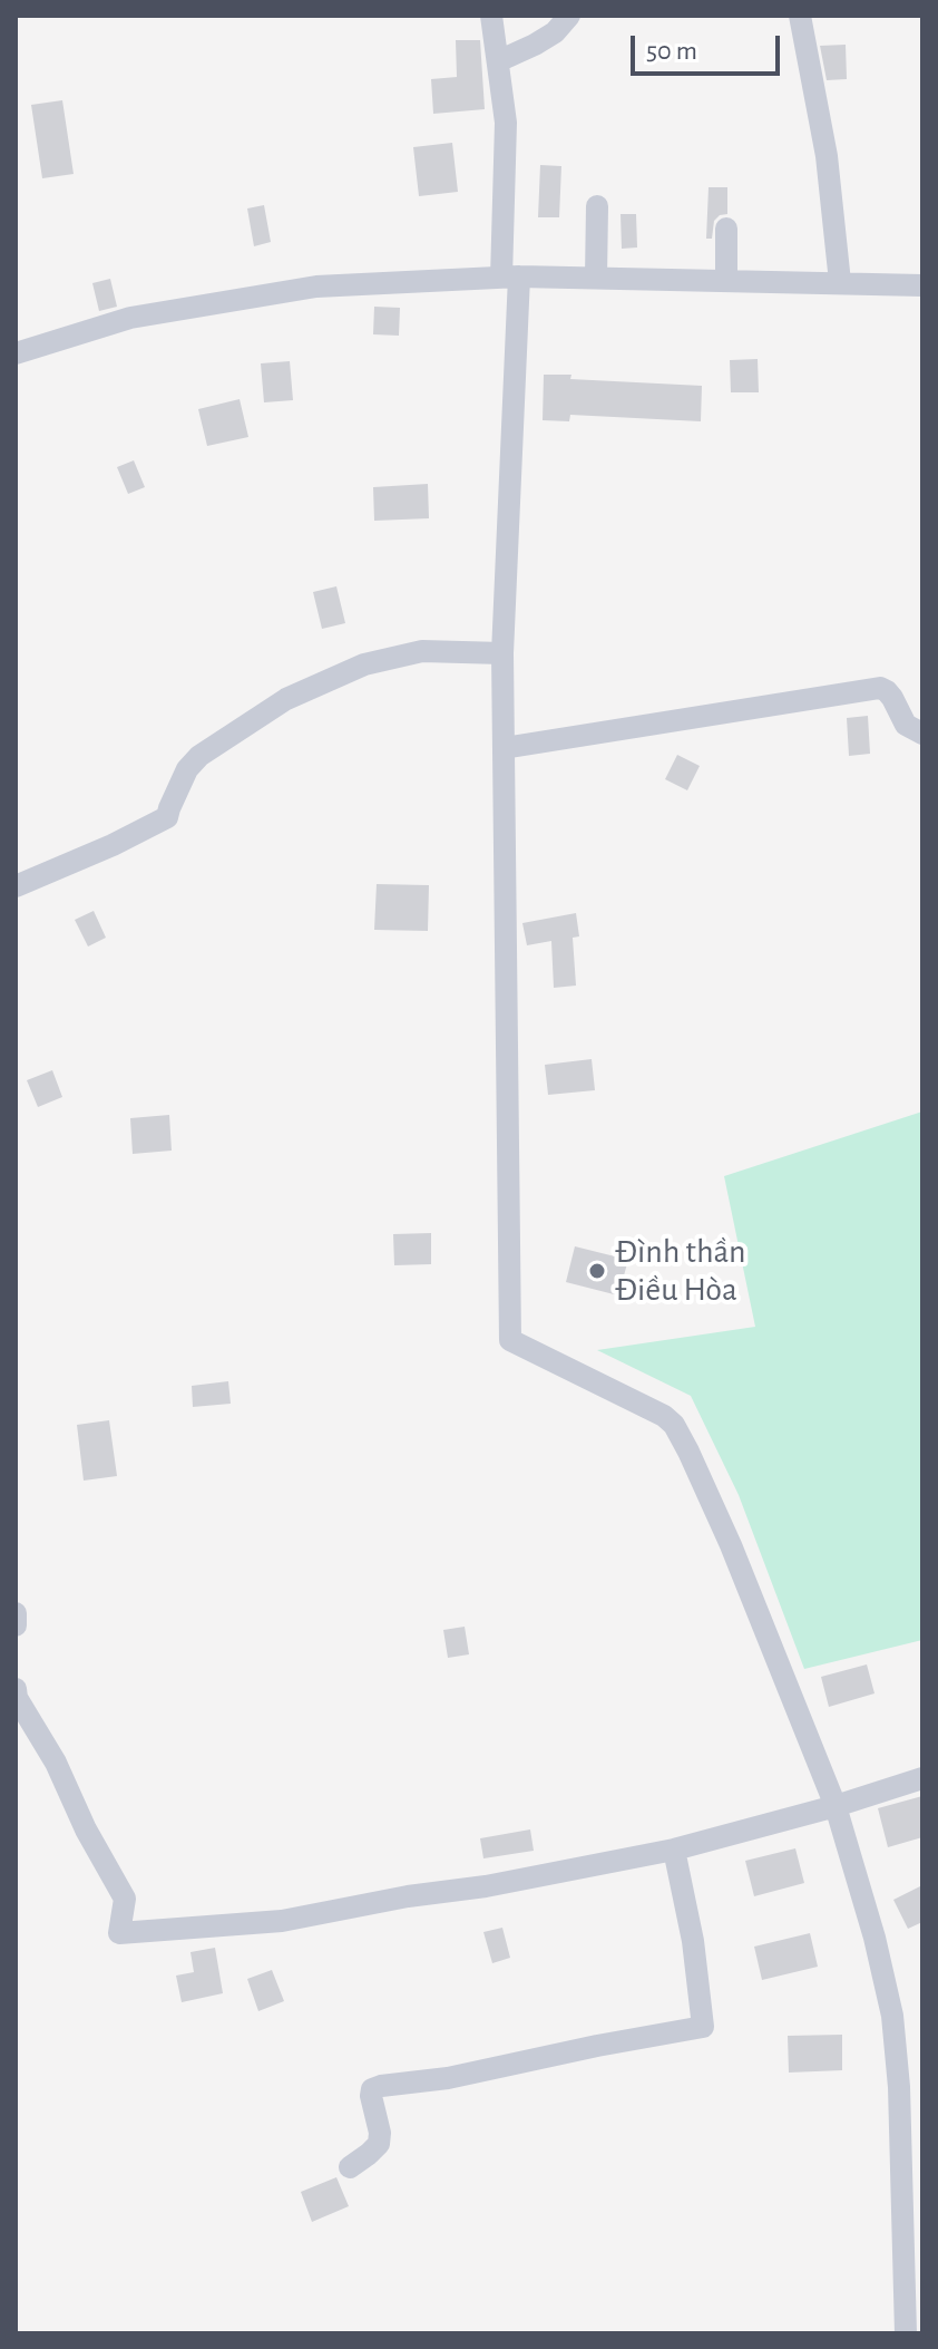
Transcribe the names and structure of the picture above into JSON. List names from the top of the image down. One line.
{"places":["Đình thần Điều Hòa"],"scale_bar":"50 m"}
